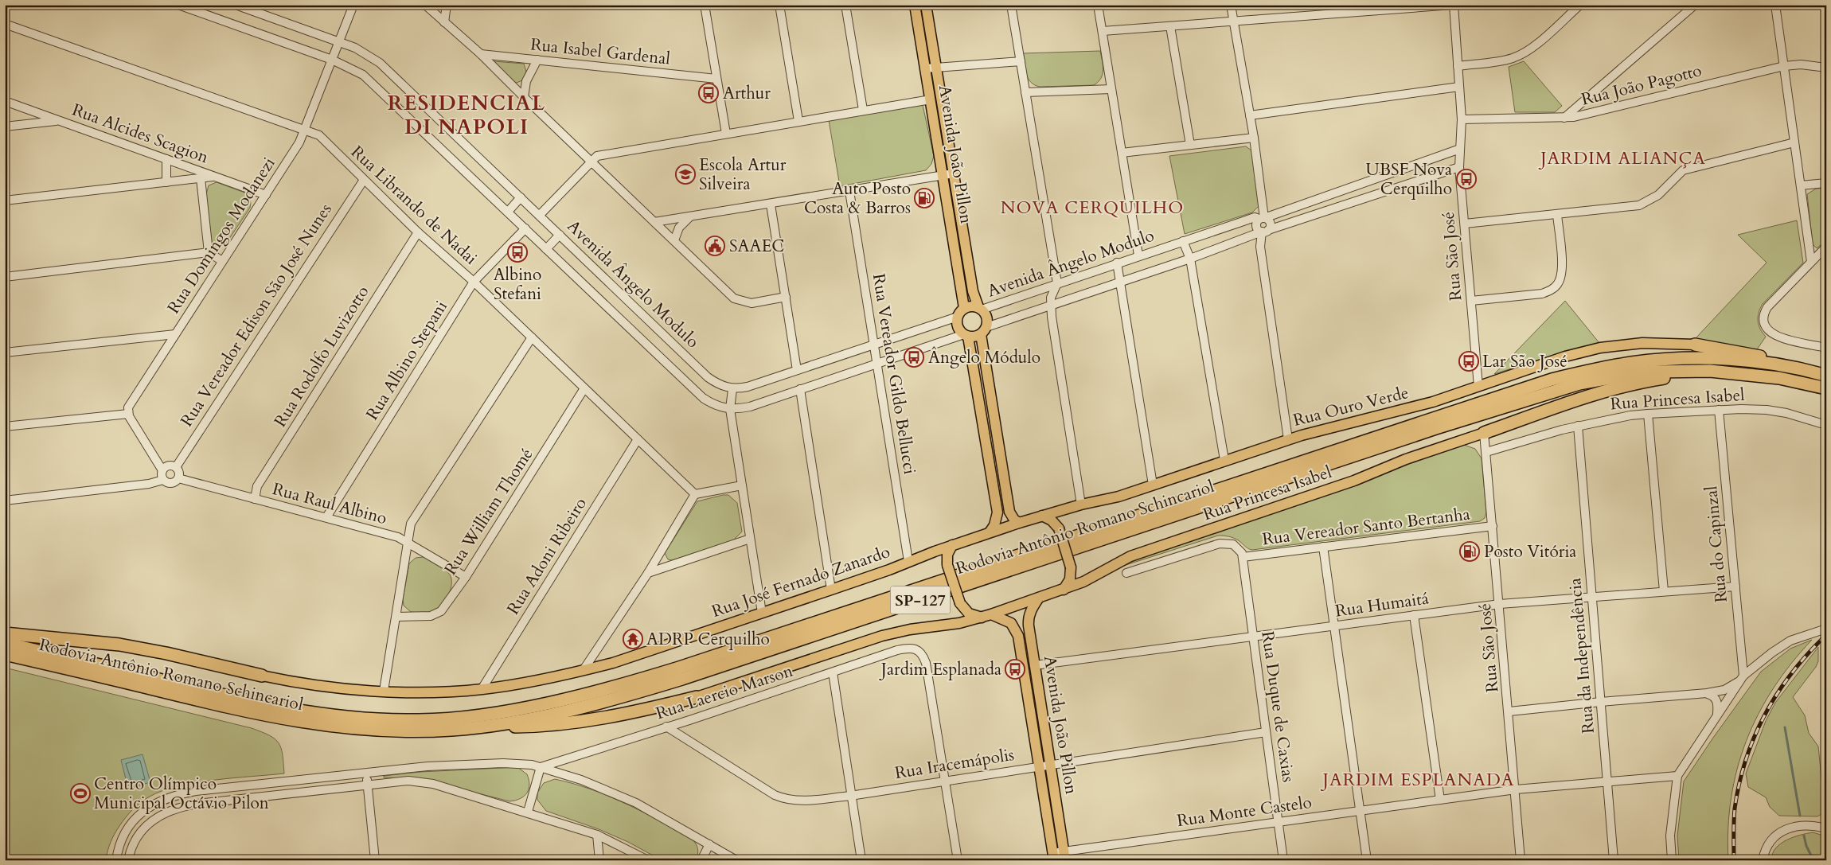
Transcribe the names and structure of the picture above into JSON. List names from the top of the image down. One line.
{"streets":{"highway":["Rodovia Antônio Romano Schincariol","SP-127"],"main road":["Avenida João Pillon","Rua Princesa Isabel","Rua Ouro Verde","Rua José Fernado Zanardo"],"street":["Rua Isabel Gardenal","Rua João Pagotto","Rua Alcides Scagion","Rua Librando de Nadai","Rua Domingos Modanezi","Rua São José","Avenida Ângelo Modulo","Rua Vereador Edison São José Nunes","Rua Rodolfo Luvizotto","Rua Albino Stepani","Rua Vereador Gildo Bellucci","Rua Raul Albino","Rua William Thomé","Rua Vereador Santo Bertanha","Rua do Capinzal","Rua Adoni Ribeiro","Rua Humaitá","Rua da Independência","Rua Laercio Marson","Rua Duque de Caxias","Rua Iracemápolis","Rua Monte Castelo"]},"crossings":[["Rua João Pagotto","Rua São José"],["Rua Alcides Scagion","Rua Domingos Modanezi"],["Avenida João Pillon","Avenida Ângelo Modulo"],["Avenida João Pillon","Rua Princesa Isabel"],["Avenida João Pillon","Rua Ouro Verde"],["Avenida João Pillon","Rua José Fernado Zanardo"],["Avenida João Pillon","Rua Humaitá"],["Avenida João Pillon","Rua Iracemápolis"],["Avenida João Pillon","Rua Monte Castelo"],["Rua Librando de Nadai","Rua Domingos Modanezi"],["Rua Librando de Nadai","Rua Vereador Edison São José Nunes"],["Rua Librando de Nadai","Rua Rodolfo Luvizotto"],["Rua Librando de Nadai","Rua Albino Stepani"],["Rua Librando de Nadai","Rua William Thomé"],["Rua Librando de Nadai","Rua Adoni Ribeiro"],["Rua Domingos Modanezi","Avenida Ângelo Modulo"],["Rua São José","Avenida Ângelo Modulo"],["Rua São José","Rua Princesa Isabel"],["Rua São José","Rua Ouro Verde"],["Rua São José","Rua Vereador Santo Bertanha"],["Rua São José","Rua Humaitá"],["Rua São José","Rua Monte Castelo"],["Avenida Ângelo Modulo","Rua Albino Stepani"],["Avenida Ângelo Modulo","Rua Vereador Gildo Bellucci"],["Rua Vereador Edison São José Nunes","Rua Raul Albino"],["Rua Rodolfo Luvizotto","Rua Raul Albino"],["Rua Albino Stepani","Rua Raul Albino"],["Rua Vereador Gildo Bellucci","Rua José Fernado Zanardo"],["Rua Princesa Isabel","Rua Ouro Verde"],["Rua Princesa Isabel","Rua Vereador Santo Bertanha"],["Rua Princesa Isabel","Rua do Capinzal"],["Rua Princesa Isabel","Rua José Fernado Zanardo"],["Rua Princesa Isabel","Rua da Independência"],["Rua Princesa Isabel","Rua Duque de Caxias"],["Rua Ouro Verde","Rua José Fernado Zanardo"],["Rua Raul Albino","Rua William Thomé"],["Rua Vereador Santo Bertanha","Rua Duque de Caxias"],["Rua do Capinzal","Rua Humaitá"],["Rua Adoni Ribeiro","Rua José Fernado Zanardo"],["Rua Humaitá","Rua da Independência"],["Rua Humaitá","Rua Duque de Caxias"],["Rua da Independência","Rua Monte Castelo"],["Rua Laercio Marson","Rua Iracemápolis"],["Rua Duque de Caxias","Rua Iracemápolis"],["Rua Duque de Caxias","Rua Monte Castelo"]],"districts":["RESIDENCIAL DI NAPOLI","JARDIM ALIANÇA","NOVA CERQUILHO","JARDIM ESPLANADA"],"places":{"bus stop":["Arthur","UBSF Nova Cerquilho","Albino Stefani","Ângelo Módulo","Lar São José","Jardim Esplanada"],"school or university":["Escola Artur Silveira"],"fuel station":["Auto Posto Costa & Barros","Posto Vitória"],"public building":["SAAEC"],"temple":["ADRP Cerquilho"],"sports":["Centro Olímpico Municipal Octávio Pilon"]}}
